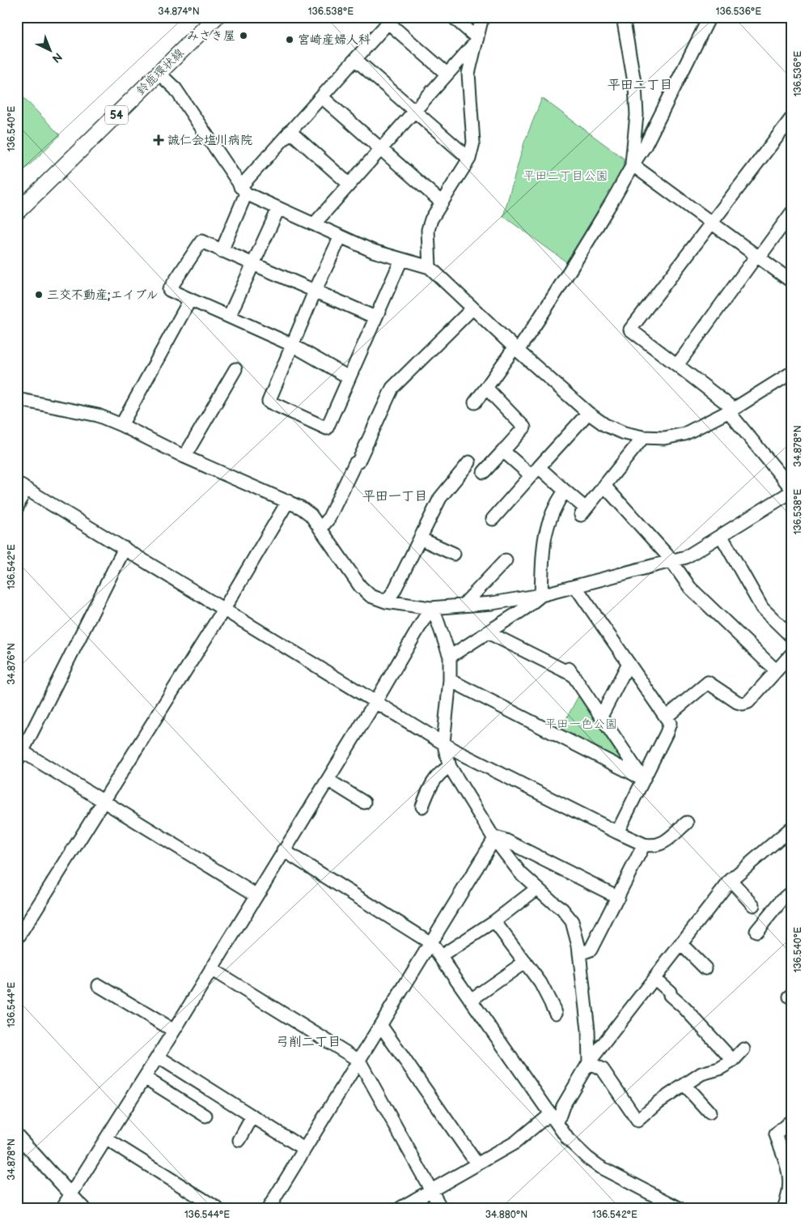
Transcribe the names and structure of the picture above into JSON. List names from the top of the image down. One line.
{"streets":{"main road":["鈴鹿環状線","54"]},"districts":["平田二丁目","平田一丁目","弓削二丁目"],"parks":["平田二丁目公園","平田一色公園"],"places":{"other":["みさき屋","宮崎産婦人科","三交不動産;エイブル"],"health":["誠仁会塩川病院"]},"north":"bottom right","coordinates":["34.874°N","136.538°E","136.536°E","136.540°E","34.878°N","136.542°E","34.876°N","136.544°E","34.880°N"]}
